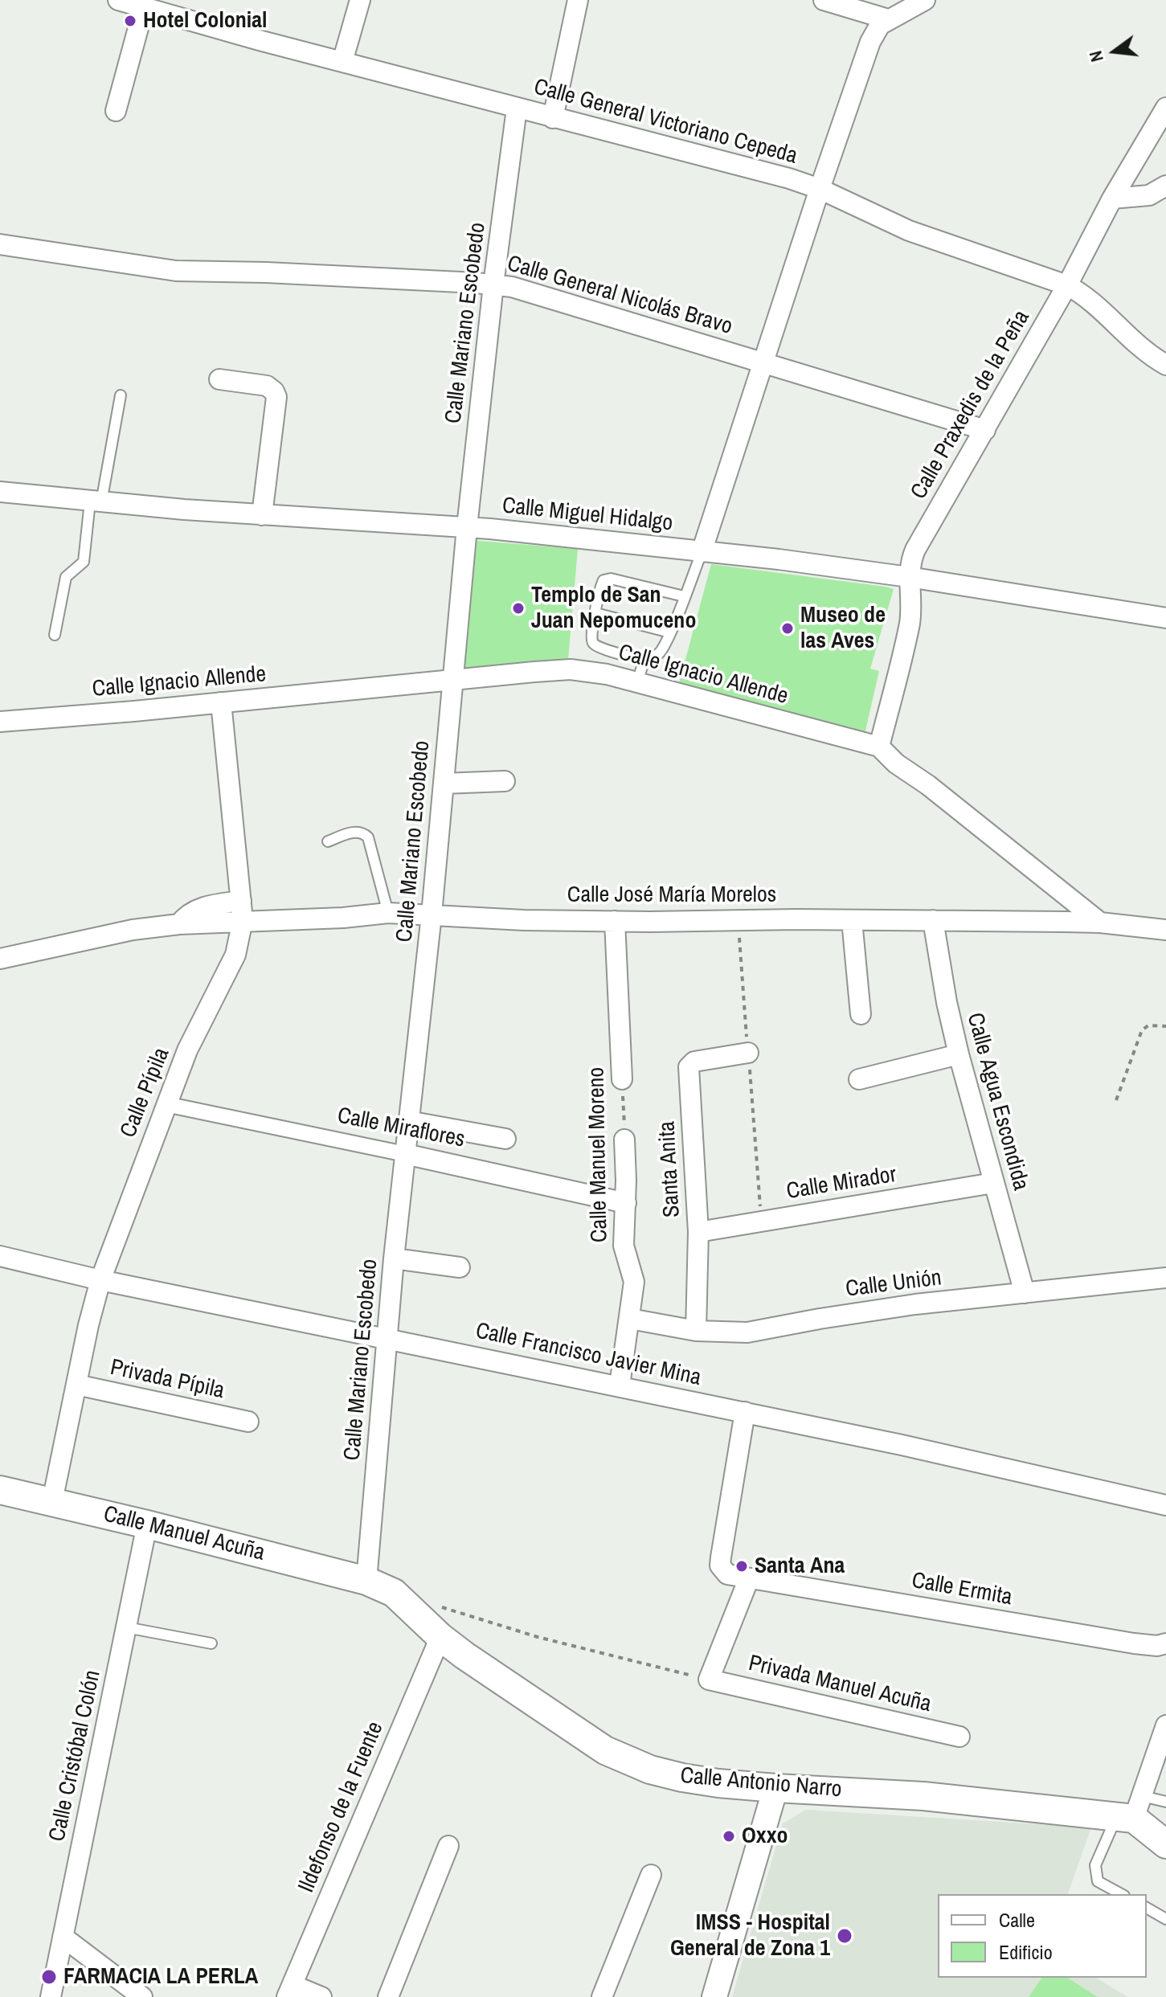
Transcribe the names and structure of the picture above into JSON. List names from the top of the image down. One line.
{"streets":{"main road":["Calle Manuel Acuña","Calle Antonio Narro"],"street":["Calle General Victoriano Cepeda","Calle General Nicolás Bravo","Calle Mariano Escobedo","Calle Praxedis de la Peña","Calle Miguel Hidalgo","Calle Ignacio Allende","Calle José María Morelos","Calle Pípila","Calle Agua Escondida","Calle Miraflores","Calle Manuel Moreno","Santa Anita","Calle Mirador","Calle Unión","Calle Francisco Javier Mina","Privada Pípila","Calle Ermita","Privada Manuel Acuña","Calle Cristóbal Colón","Ildefonso de la Fuente"]},"crossings":[["Calle General Victoriano Cepeda","Calle Mariano Escobedo"],["Calle General Victoriano Cepeda","Calle Praxedis de la Peña"],["Calle General Nicolás Bravo","Calle Mariano Escobedo"],["Calle General Nicolás Bravo","Calle Praxedis de la Peña"],["Calle Mariano Escobedo","Calle Miguel Hidalgo"],["Calle Mariano Escobedo","Calle Ignacio Allende"],["Calle Mariano Escobedo","Calle José María Morelos"],["Calle Mariano Escobedo","Calle Miraflores"],["Calle Mariano Escobedo","Calle Francisco Javier Mina"],["Calle Mariano Escobedo","Calle Manuel Acuña"],["Calle Mariano Escobedo","Calle Antonio Narro"],["Calle Praxedis de la Peña","Calle Miguel Hidalgo"],["Calle Praxedis de la Peña","Calle Ignacio Allende"],["Calle Ignacio Allende","Calle José María Morelos"],["Calle Ignacio Allende","Calle Pípila"],["Calle José María Morelos","Calle Pípila"],["Calle José María Morelos","Calle Agua Escondida"],["Calle José María Morelos","Calle Manuel Moreno"],["Calle Pípila","Calle Miraflores"],["Calle Pípila","Calle Francisco Javier Mina"],["Calle Pípila","Privada Pípila"],["Calle Pípila","Calle Manuel Acuña"],["Calle Agua Escondida","Calle Mirador"],["Calle Agua Escondida","Calle Unión"],["Calle Miraflores","Calle Manuel Moreno"],["Calle Manuel Moreno","Calle Unión"],["Calle Manuel Moreno","Calle Francisco Javier Mina"],["Santa Anita","Calle Mirador"],["Santa Anita","Calle Unión"],["Calle Francisco Javier Mina","Calle Ermita"],["Calle Manuel Acuña","Calle Cristóbal Colón"],["Calle Manuel Acuña","Calle Antonio Narro"],["Calle Antonio Narro","Ildefonso de la Fuente"]],"places":["Hotel Colonial","Templo de San Juan Nepomuceno","Museo de las Aves","Santa Ana","Oxxo","IMSS - Hospital General de Zona 1","FARMACIA LA PERLA"],"legend":["Calle","Edificio"],"north":"left"}
